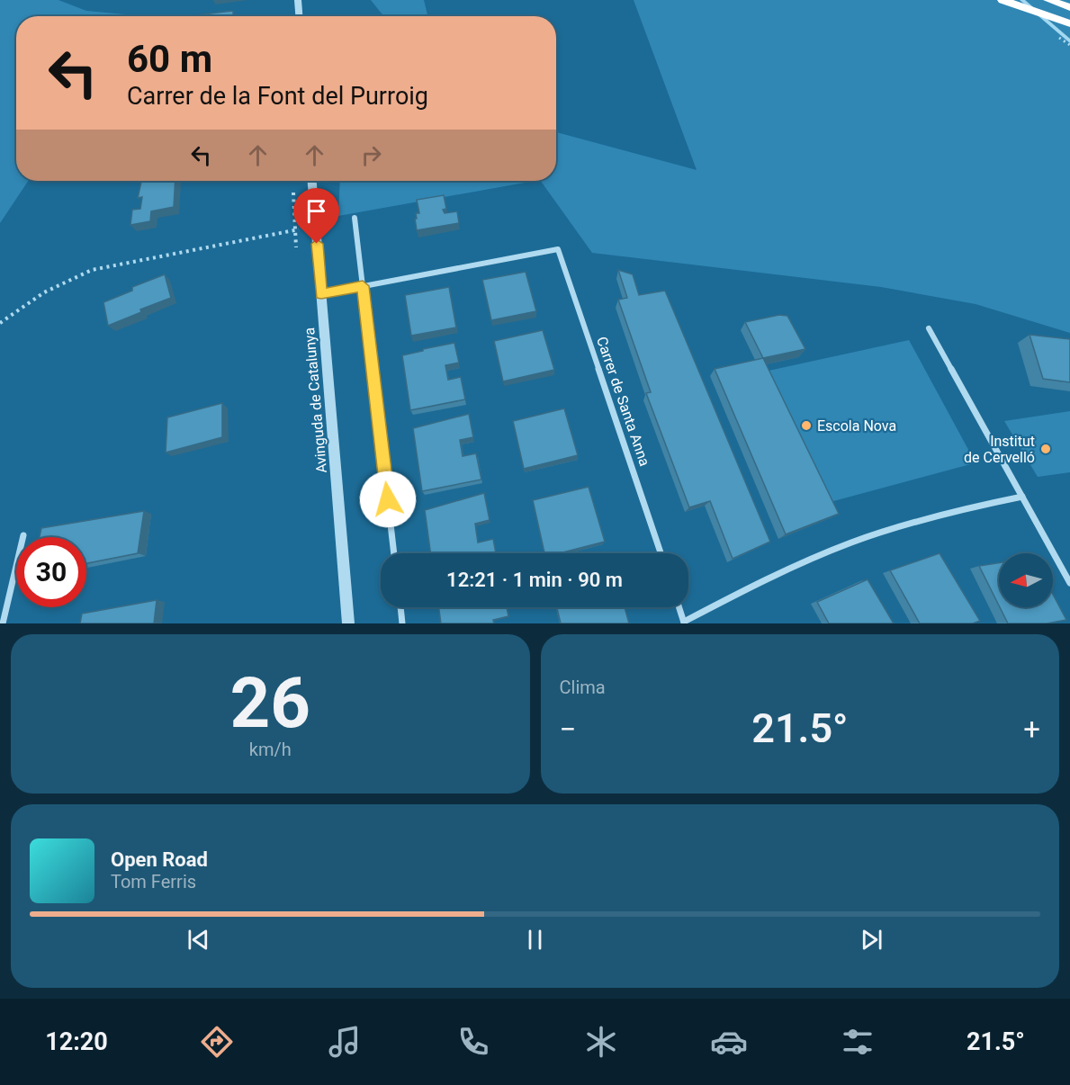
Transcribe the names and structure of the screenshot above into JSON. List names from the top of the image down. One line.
{"streets":{"street":["Avinguda de Catalunya","Carrer de Santa Anna"]},"places":["Escola Nova","Institut de Cervelló"],"north":"left","page":{"turn":["60 m","Carrer de la Font del Purroig"],"limit":"30","trip":"12:21 · 1 min · 90 m","tile":[["26","km/h"],"Clima"],"heat":["−","21.5°","+"],"song":["Open Road","Tom Ferris"],"tabs":["12:20","21.5°"]}}
